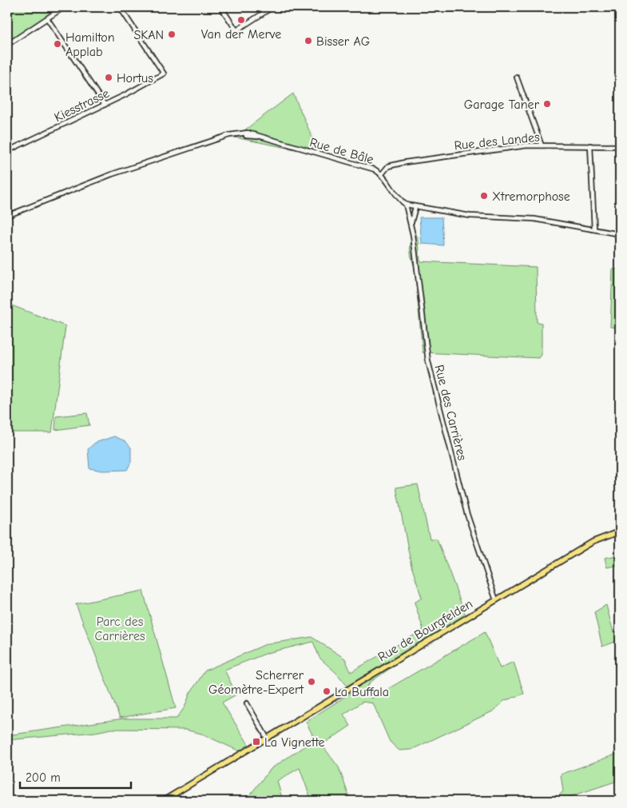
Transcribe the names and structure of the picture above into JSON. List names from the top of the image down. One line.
{"streets":{"main road":["Rue de Bourgfelden"],"street":["Kiesstrasse","Rue des Landes","Rue de Bâle","Rue des Carrières"]},"crossings":[["Rue des Landes","Rue de Bâle"],["Rue de Bâle","Rue des Carrières"],["Rue des Carrières","Rue de Bourgfelden"]],"parks":["Parc des Carrières"],"places":{"other":["Van der Merve","SKAN","Bisser AG","Hamilton Applab","Hortus","Garage Taner","Xtremorphose","Scherrer Géomètre-Expert","La Buffala"],"transit":["La Vignette"]},"scale_bar":"200 m"}
